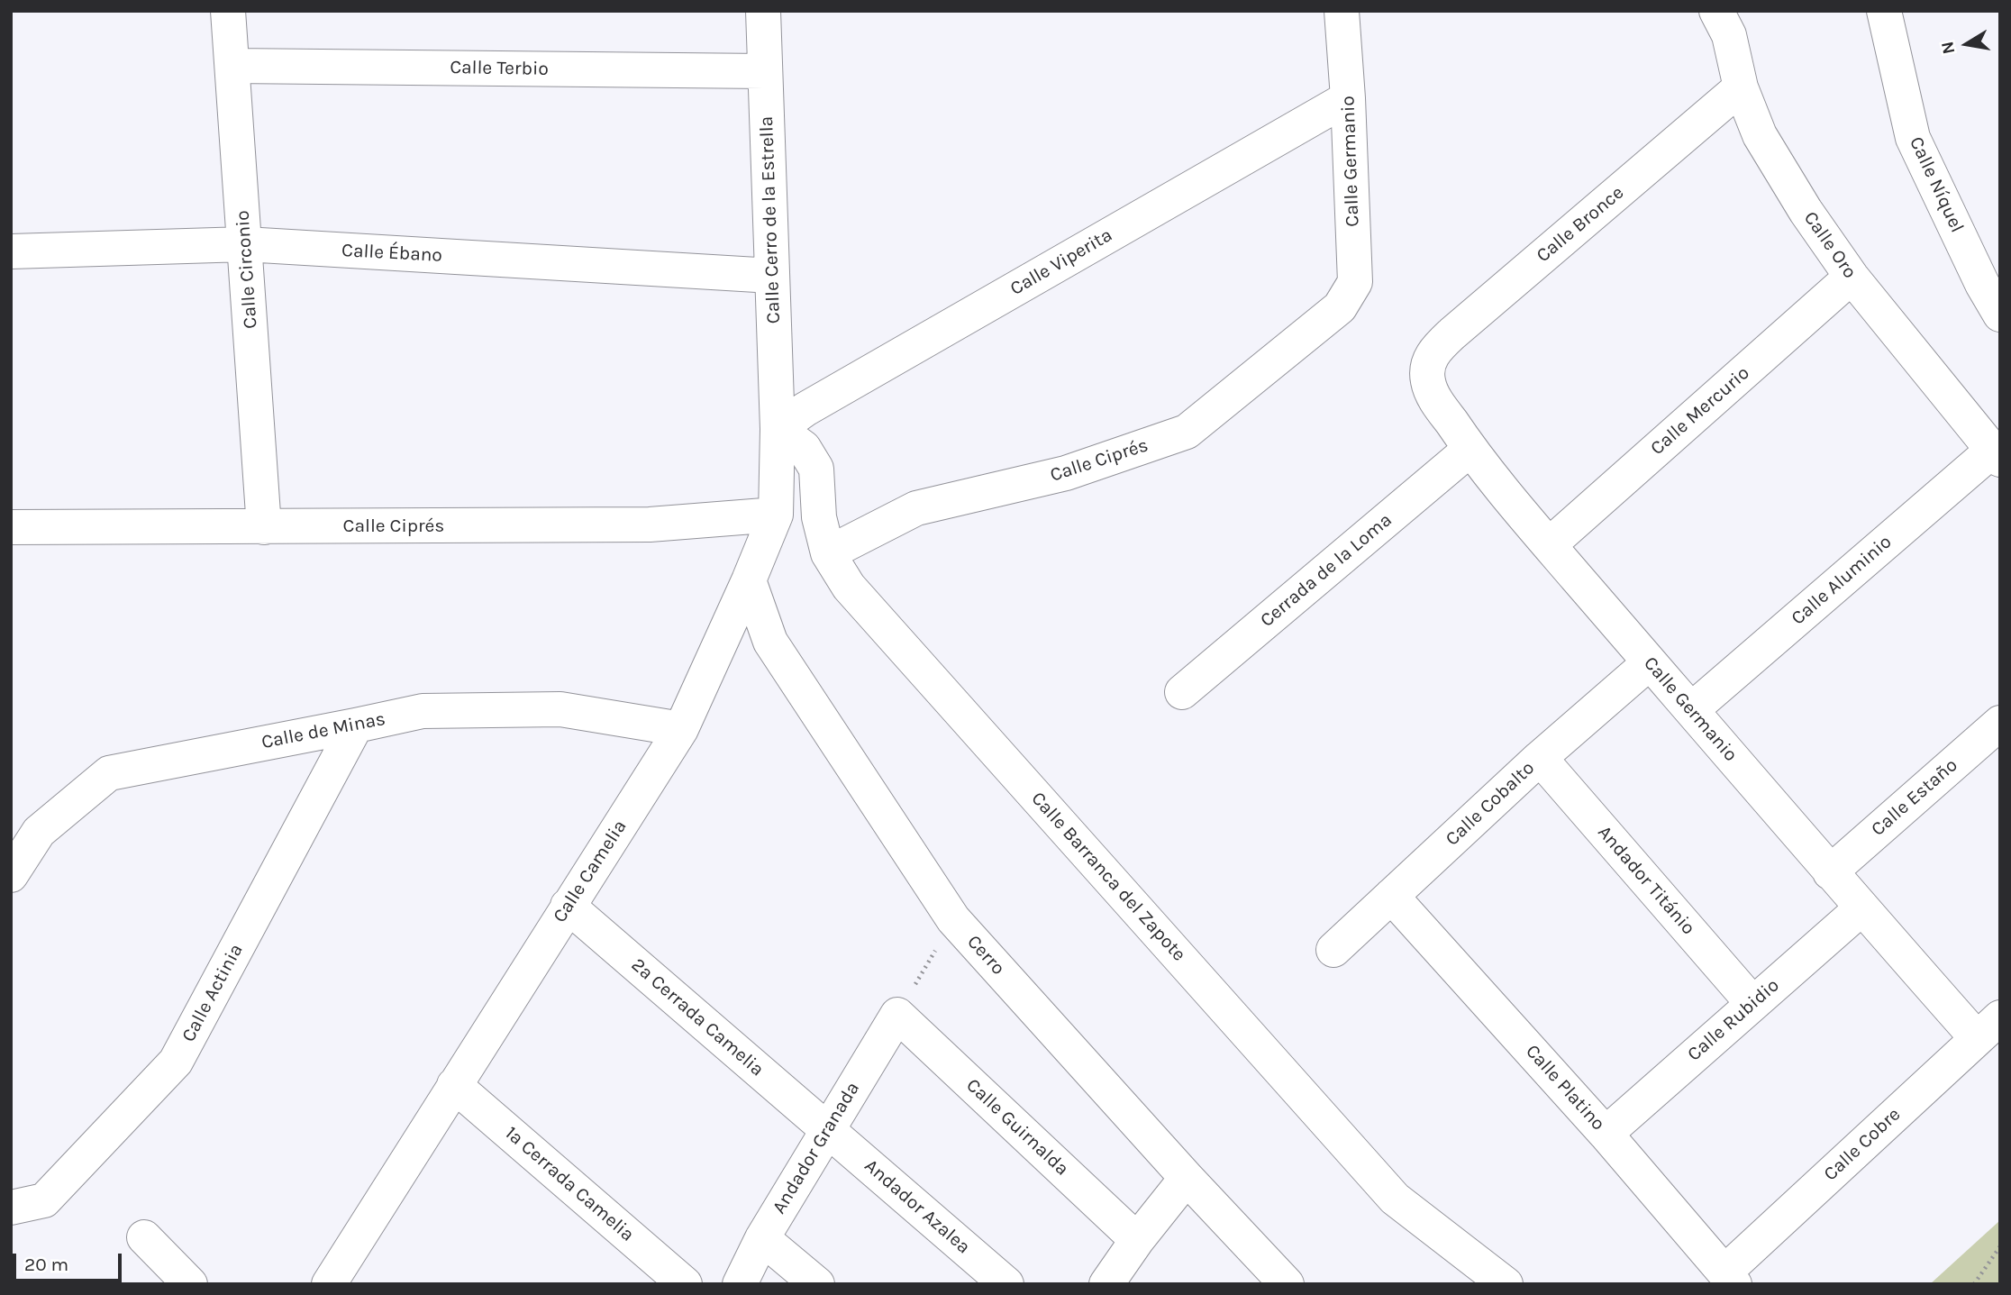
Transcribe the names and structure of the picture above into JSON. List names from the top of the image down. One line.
{"streets":{"street":["Calle Terbio","Calle Germanio","Calle Níquel","Calle Cerro de la Estrella","Calle Bronce","Calle Oro","Calle Ébano","Calle Viperita","Calle Circonio","Calle Mercurio","Calle Ciprés","Cerrada de la Loma","Calle Aluminio","Calle de Minas","Calle Estaño","Calle Cobalto","Calle Camelia","Calle Barranca del Zapote","Andador Titánio","Cerro","Calle Actinia","2ª Cerrada Camelia","Calle Rubidio","Calle Platino","Calle Guirnalda","Calle Cobre","Andador Granada","1ª Cerrada Camelia","Andador Azalea"]},"crossings":[["Calle Terbio","Calle Cerro de la Estrella"],["Calle Terbio","Calle Circonio"],["Calle Germanio","Calle Bronce"],["Calle Germanio","Calle Viperita"],["Calle Germanio","Calle Mercurio"],["Calle Germanio","Calle Ciprés"],["Calle Germanio","Cerrada de la Loma"],["Calle Germanio","Calle Aluminio"],["Calle Germanio","Calle Estaño"],["Calle Germanio","Calle Cobalto"],["Calle Germanio","Calle Rubidio"],["Calle Germanio","Calle Cobre"],["Calle Cerro de la Estrella","Calle Ébano"],["Calle Cerro de la Estrella","Calle Viperita"],["Calle Cerro de la Estrella","Calle Camelia"],["Calle Cerro de la Estrella","Calle Barranca del Zapote"],["Calle Bronce","Calle Oro"],["Calle Oro","Calle Mercurio"],["Calle Oro","Calle Aluminio"],["Calle Ébano","Calle Circonio"],["Calle Viperita","Calle Camelia"],["Calle Viperita","Calle Barranca del Zapote"],["Calle Circonio","Calle Ciprés"],["Calle Ciprés","Calle Camelia"],["Calle Ciprés","Calle Barranca del Zapote"],["Calle de Minas","Calle Camelia"],["Calle de Minas","Calle Actinia"],["Calle Cobalto","Andador Titánio"],["Calle Cobalto","Calle Platino"],["Calle Camelia","Calle Barranca del Zapote"],["Calle Camelia","Cerro"],["Calle Camelia","2ª Cerrada Camelia"],["Calle Camelia","1ª Cerrada Camelia"],["Andador Titánio","Calle Rubidio"],["2ª Cerrada Camelia","Andador Granada"],["2ª Cerrada Camelia","Andador Azalea"],["Calle Rubidio","Calle Platino"],["Calle Platino","Calle Cobre"],["Calle Guirnalda","Andador Granada"],["Andador Granada","Andador Azalea"]],"scale_bar":"20 m","north":"left"}
